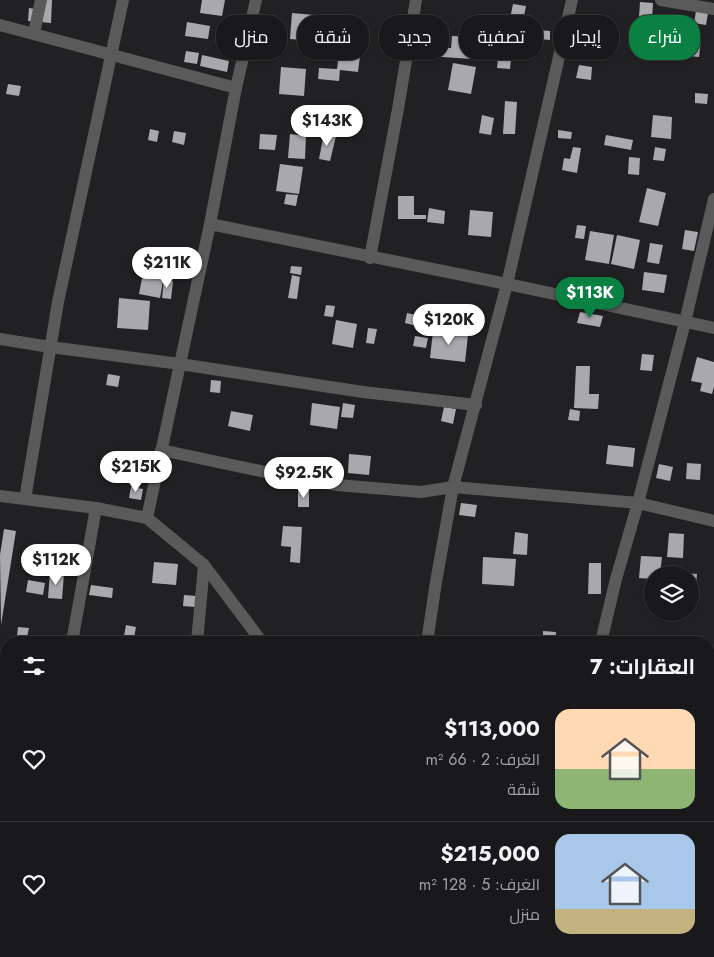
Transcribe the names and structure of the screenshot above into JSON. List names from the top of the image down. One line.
{"page":{"chip":["شراء","إيجار","تصفية","جديد","شقة","منزل"],"price":["$143K","$211K","$113K","$120K","$215K","$92.5K","$112K"],"heading":"العقارات: 7","list":[{"name":"$113,000","note":"الغرف: 2 · 66 m² · شقة"},{"name":"$215,000","note":"الغرف: 5 · 128 m² · منزل"}]}}
